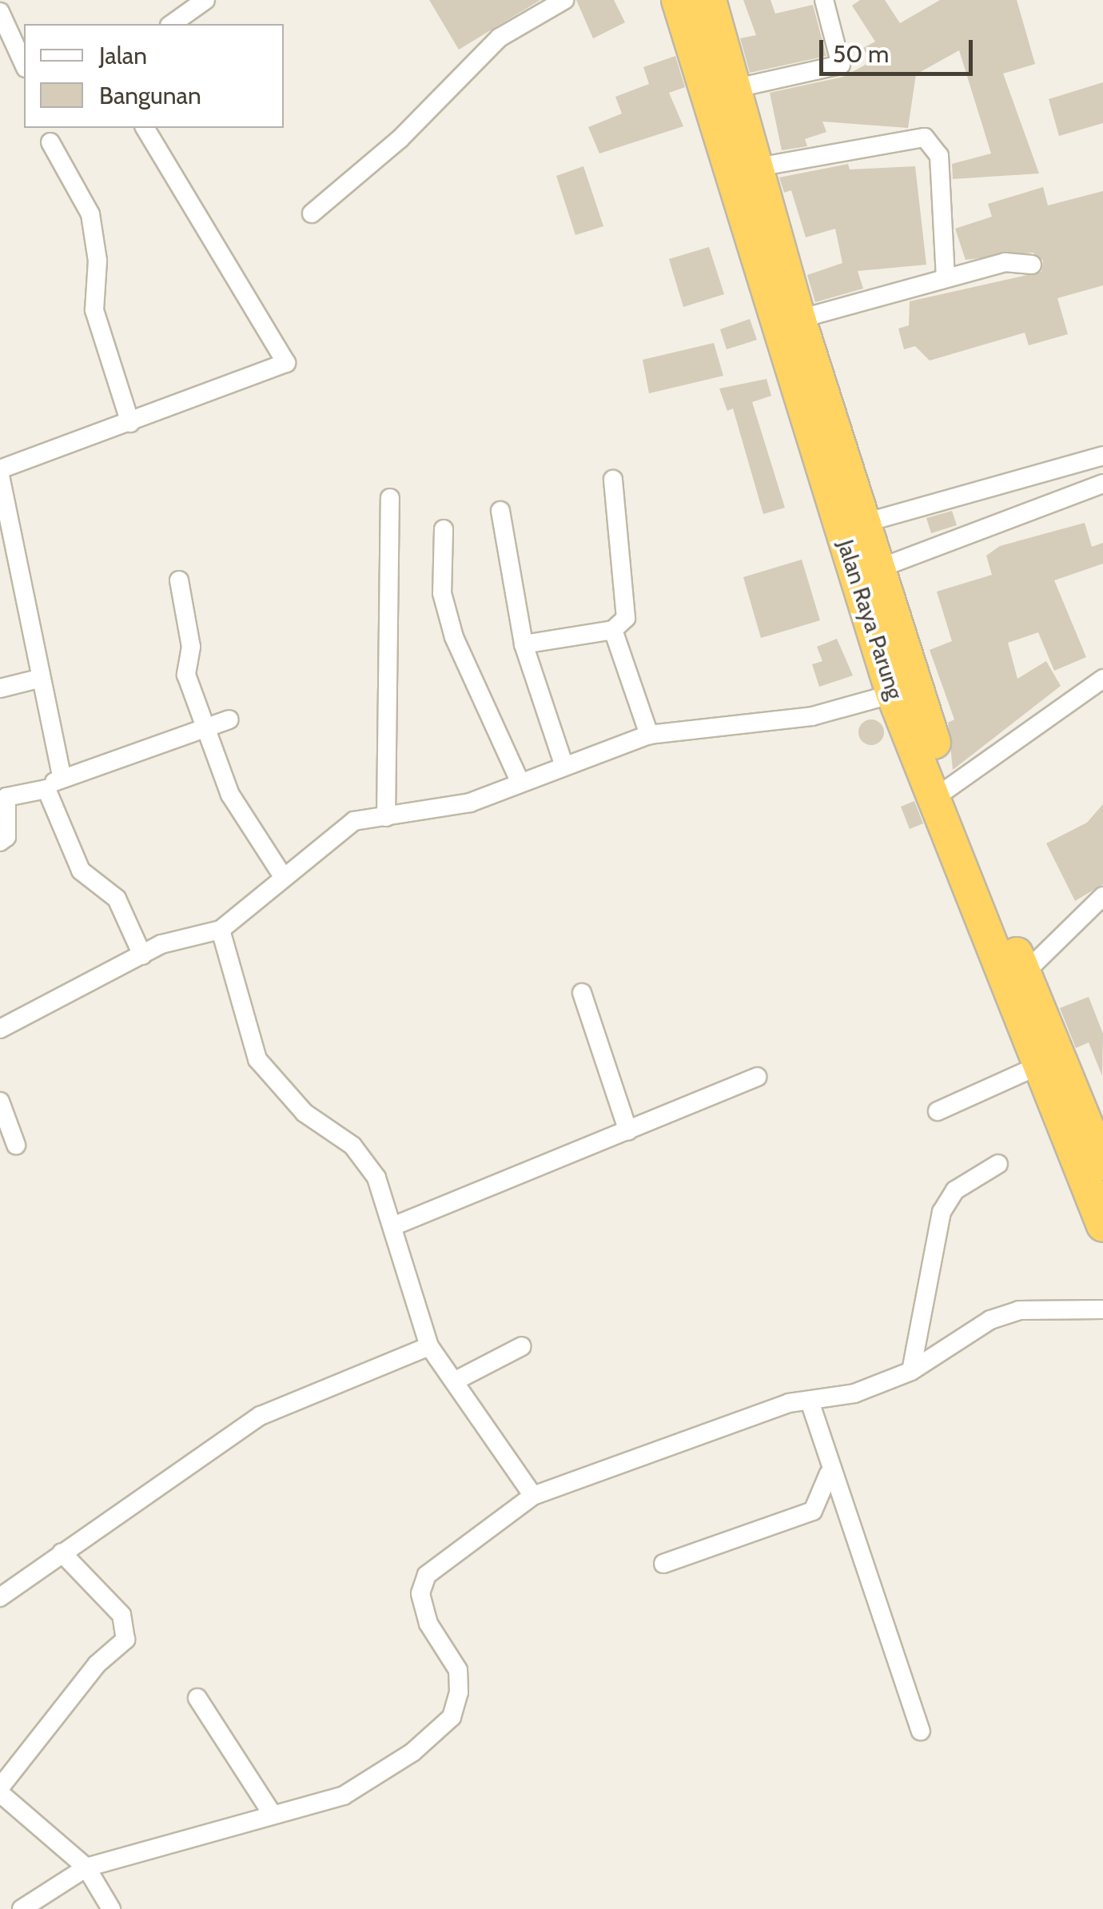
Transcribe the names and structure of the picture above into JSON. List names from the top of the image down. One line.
{"streets":{"highway":["Jalan Raya Parung"]},"legend":["Jalan","Bangunan"],"scale_bar":"50 m"}
